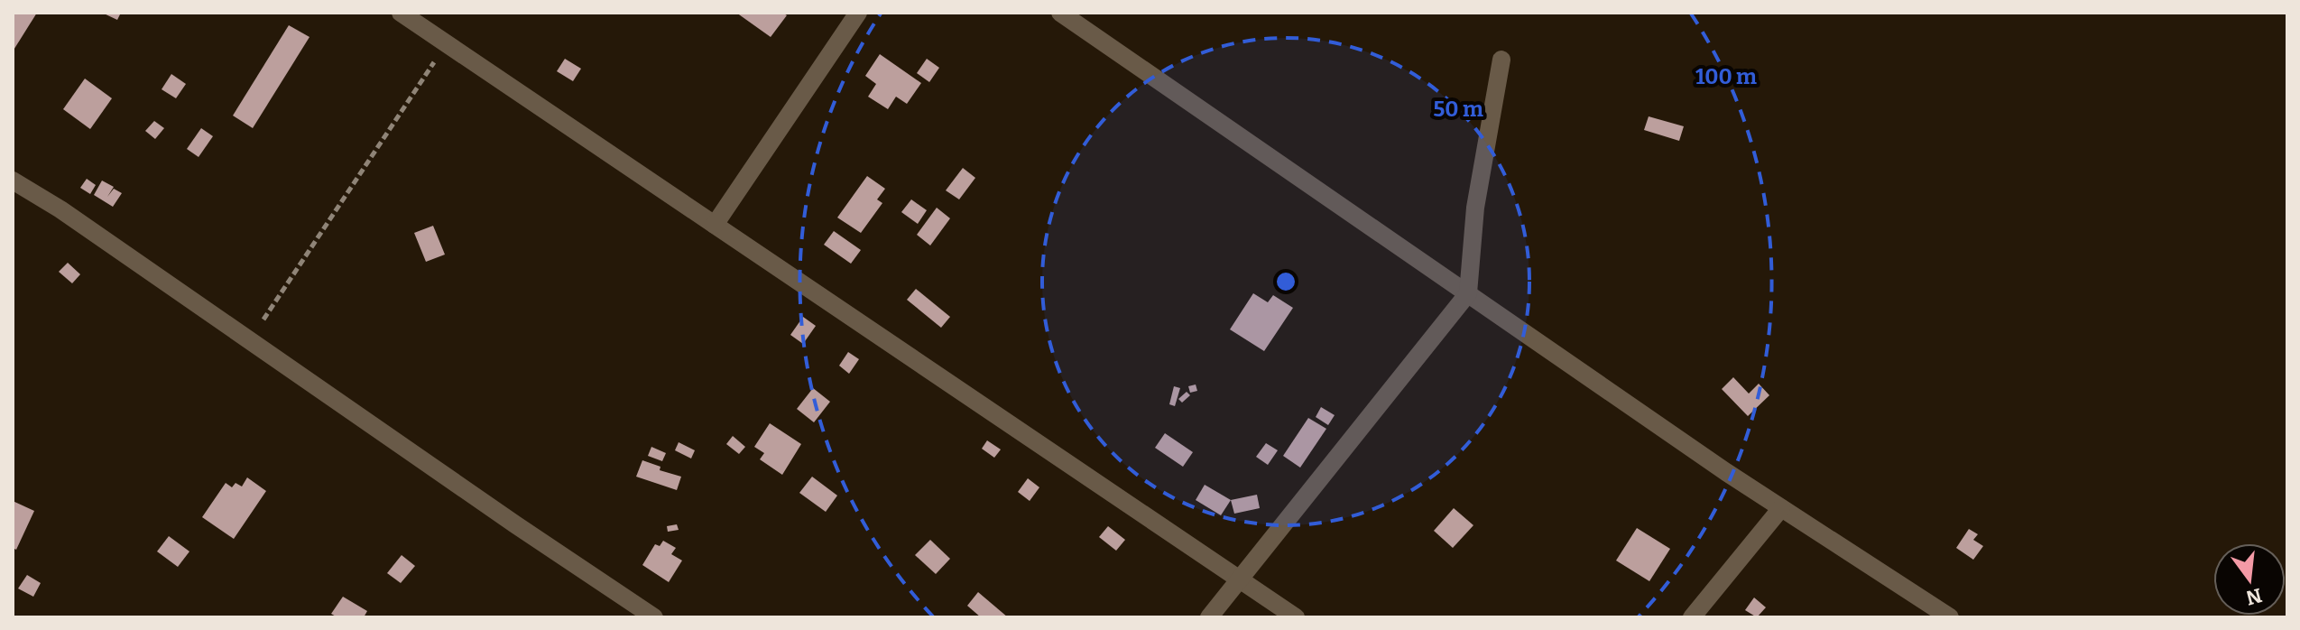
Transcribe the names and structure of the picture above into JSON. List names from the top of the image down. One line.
{"north":"bottom","rings":["100 m","50 m"]}
